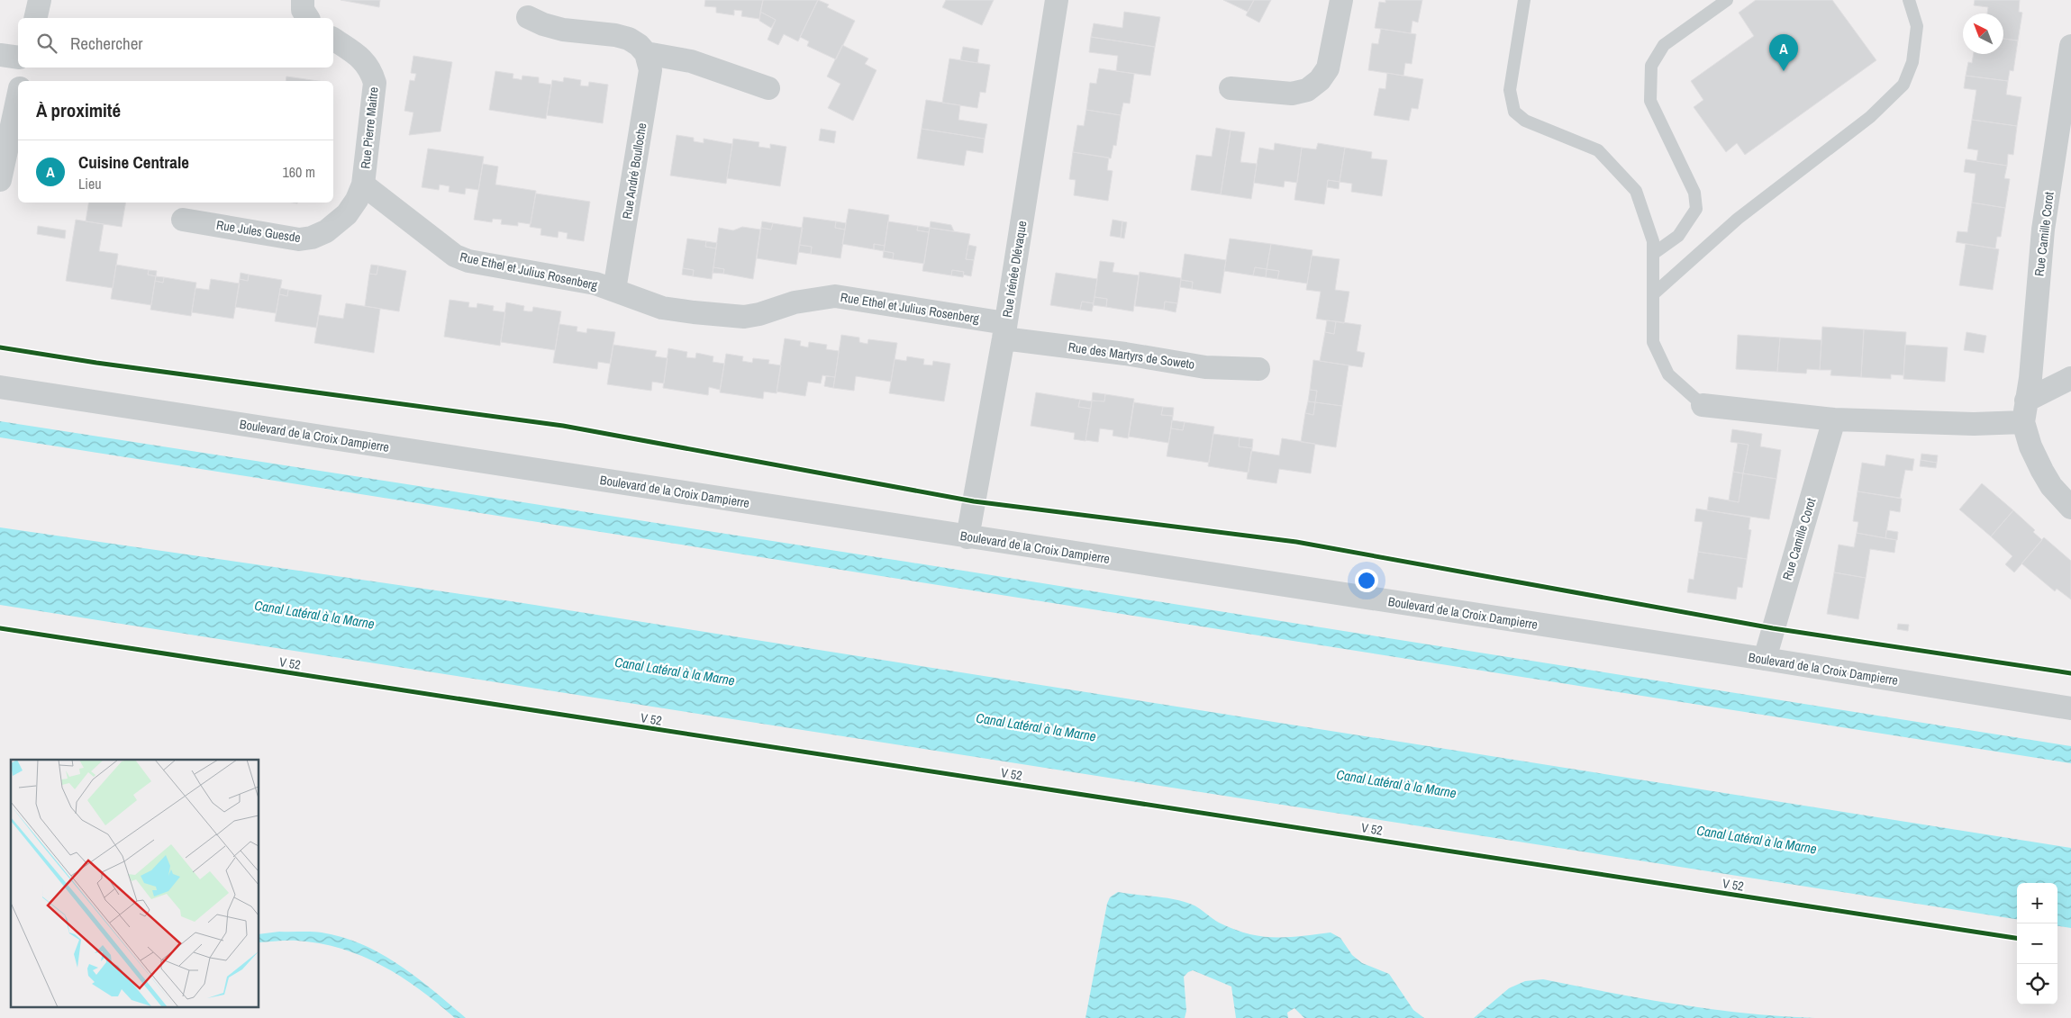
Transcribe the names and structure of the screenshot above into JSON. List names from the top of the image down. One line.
{"streets":{"street":["Rue Pierre Maitre","Rue André Boulloche","Rue Jules Guesde","Rue Camille Corot","Rue Irénée Dlévaque","Rue Ethel et Julius Rosenberg","Rue des Martyrs de Soweto","Boulevard de la Croix Dampierre"],"cycle path":["V 52"]},"crossings":[["Rue Pierre Maitre","Rue Jules Guesde"],["Rue Pierre Maitre","Rue Ethel et Julius Rosenberg"],["Rue André Boulloche","Rue Ethel et Julius Rosenberg"],["Rue Jules Guesde","Rue Ethel et Julius Rosenberg"],["Rue Camille Corot","Boulevard de la Croix Dampierre"],["Rue Irénée Dlévaque","Rue Ethel et Julius Rosenberg"],["Rue Irénée Dlévaque","Rue des Martyrs de Soweto"],["Rue Irénée Dlévaque","Boulevard de la Croix Dampierre"],["Rue Ethel et Julius Rosenberg","Rue des Martyrs de Soweto"]],"water":["Canal Latéral à la Marne"],"north":"top left","page":{"search":"Rechercher","pins":"A","heading":"À proximité","list":[{"mark":"A","name":"Cuisine Centrale","note":"Lieu","value":"160 m"}],"map_buttons":["+","−"]}}
